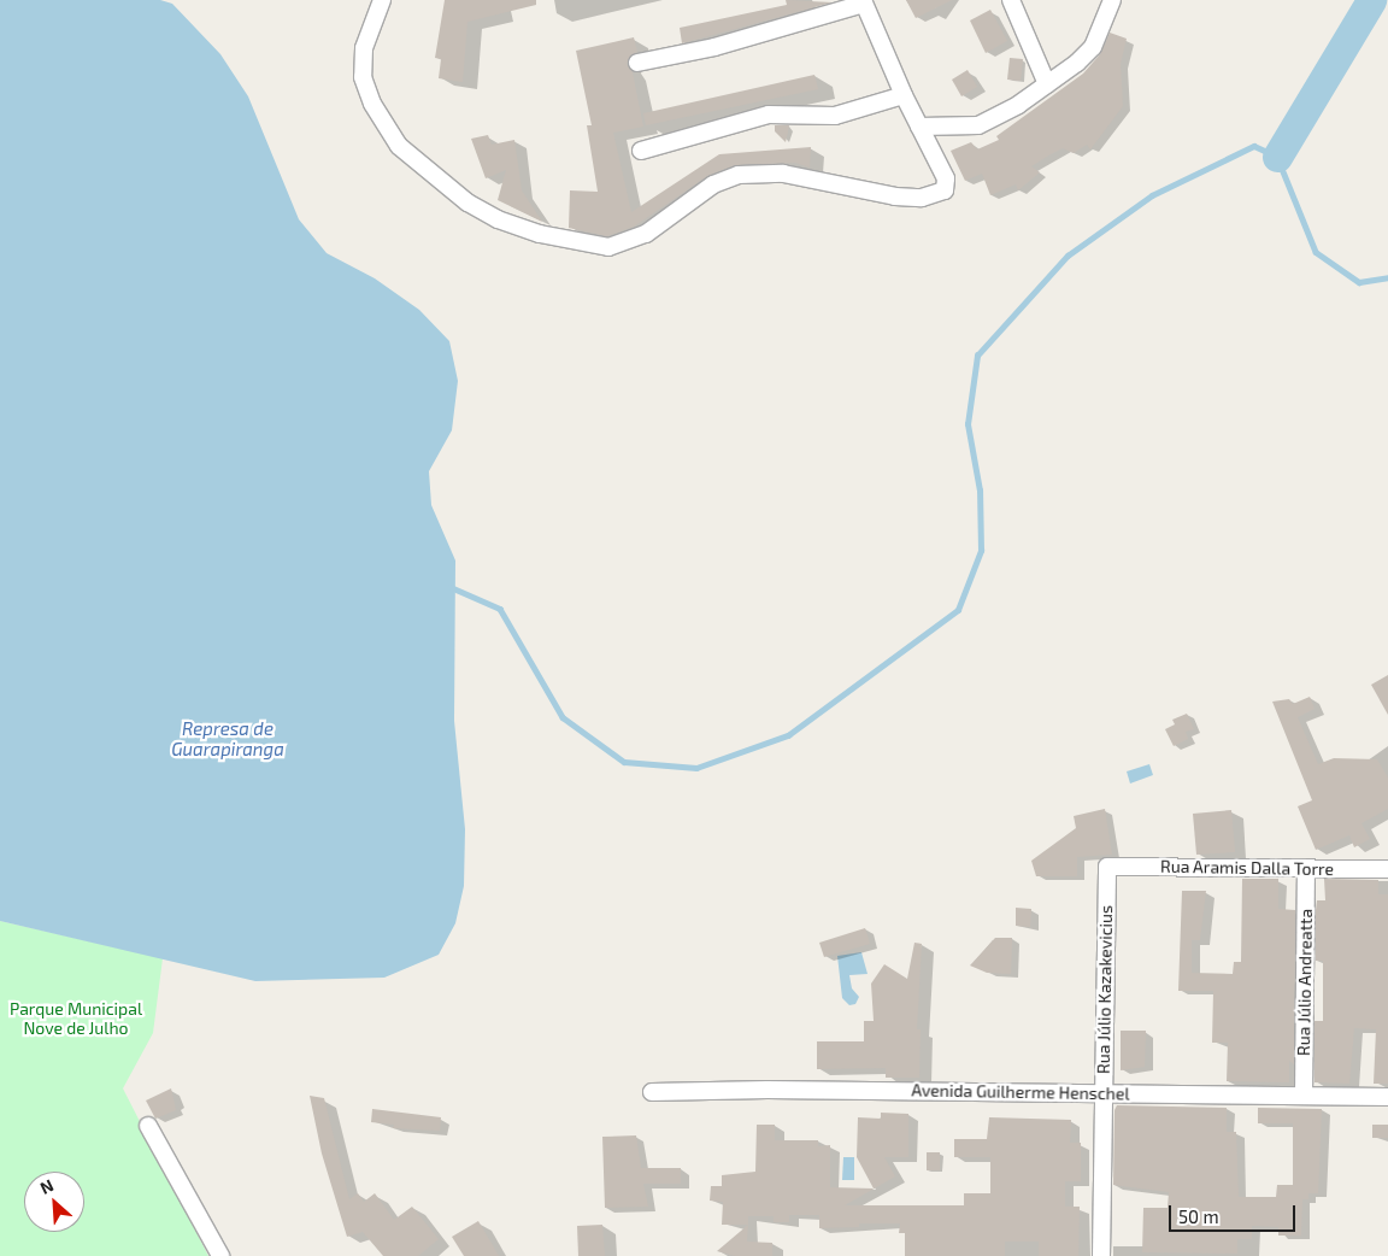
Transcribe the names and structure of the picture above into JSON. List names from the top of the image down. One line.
{"streets":{"street":["Rua Aramis Dalla Torre","Rua Júlio Andreatta","Rua Júlio Kazakevicius","Avenida Guilherme Henschel"]},"crossings":[["Rua Aramis Dalla Torre","Rua Júlio Andreatta"],["Rua Aramis Dalla Torre","Rua Júlio Kazakevicius"],["Rua Júlio Andreatta","Avenida Guilherme Henschel"],["Rua Júlio Kazakevicius","Avenida Guilherme Henschel"]],"water":["Represa de Guarapiranga"],"parks":["Parque Municipal Nove de Julho"],"scale_bar":"50 m","north":"top left"}
